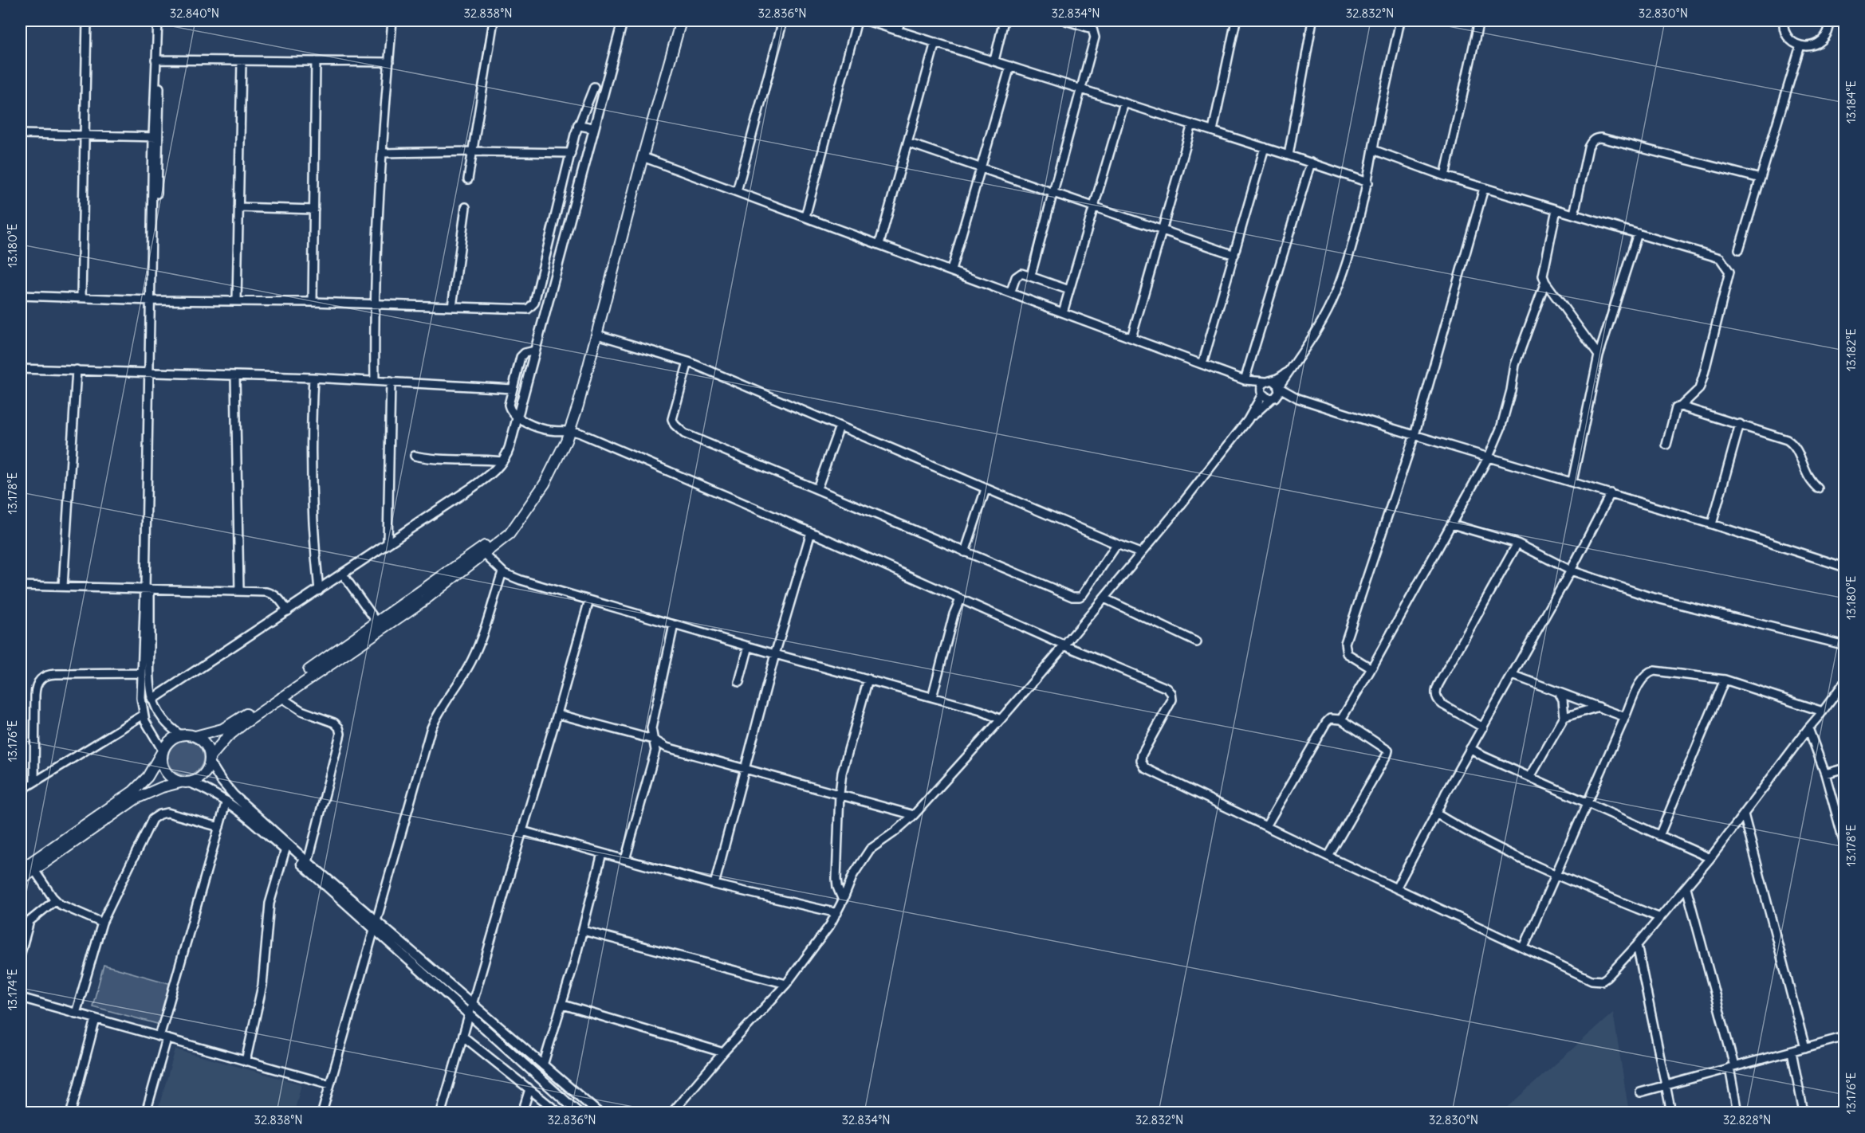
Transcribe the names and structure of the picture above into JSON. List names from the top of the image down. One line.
{"coordinates":["32.840°N","32.838°N","32.836°N","32.834°N","32.832°N","32.830°N","13.184°E","13.180°E","13.182°E","13.178°E","13.176°E","13.174°E","32.828°N"]}
